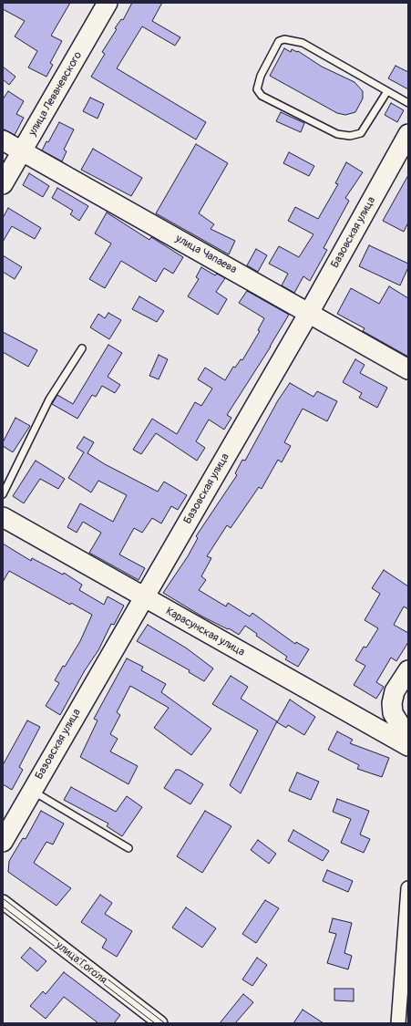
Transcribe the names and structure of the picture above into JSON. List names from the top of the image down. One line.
{"streets":{"street":["улица Леваневского","Базовская улица","улица Чапаева","Карасунская улица","улица Гоголя"]},"crossings":[["улица Леваневского","улица Чапаева"],["Базовская улица","улица Чапаева"],["Базовская улица","Карасунская улица"]]}
